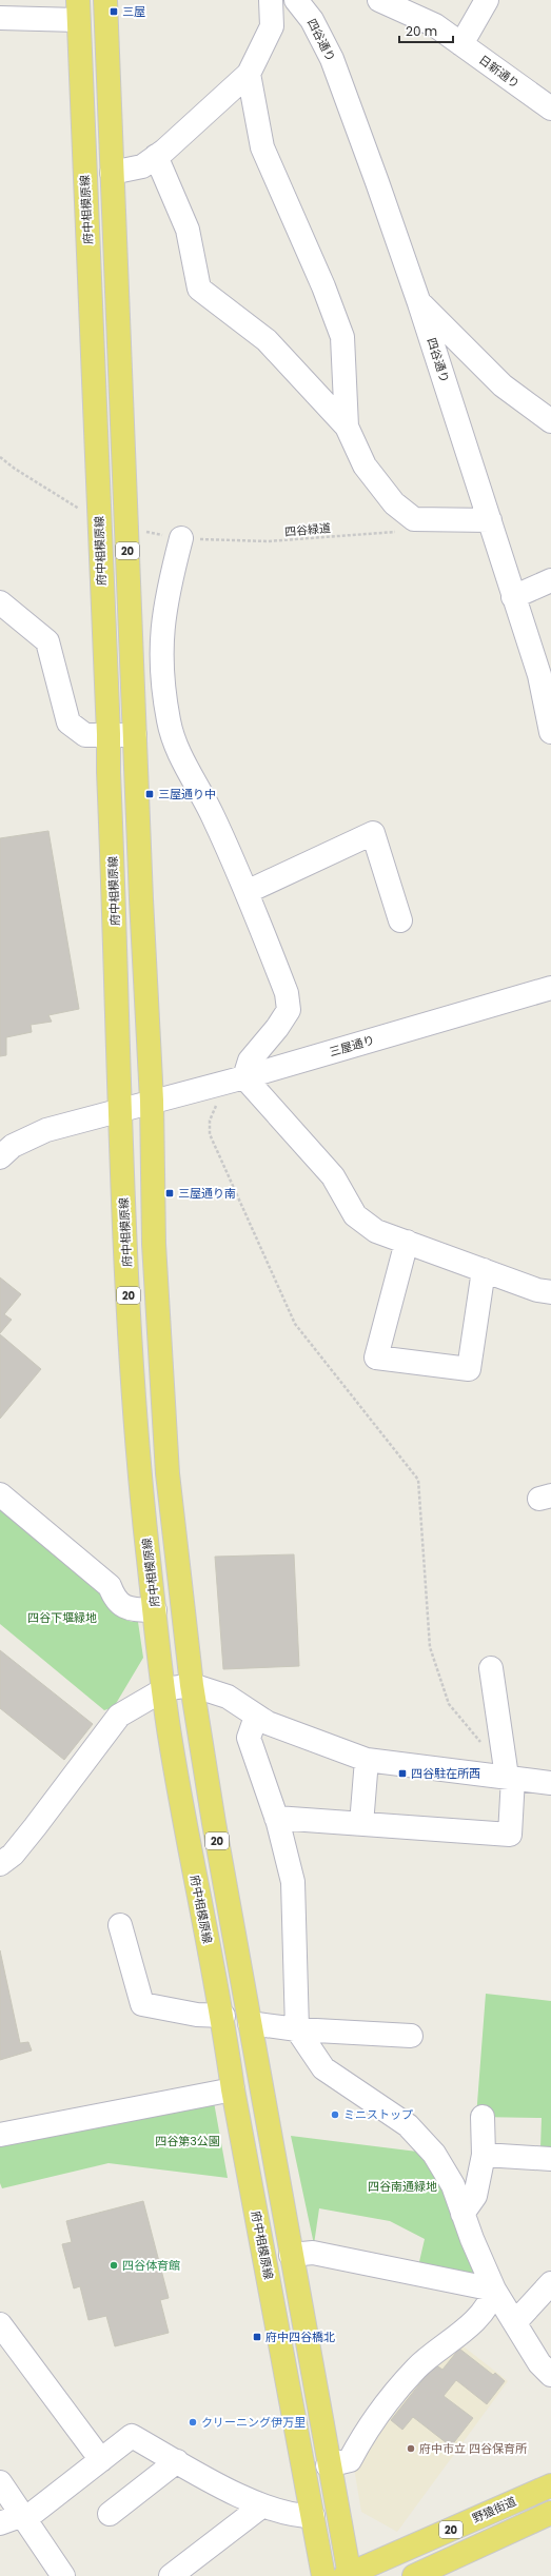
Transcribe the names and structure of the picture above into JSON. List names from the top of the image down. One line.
{"streets":{"main road":["府中相模原線","20","野猿街道"],"street":["四谷通り","日新通り","三屋通り"],"path":["四谷緑道"]},"crossings":[["府中相模原線","三屋通り"],["四谷緑道","20"],["20","三屋通り"],["20","野猿街道"]],"parks":["四谷下堰緑地","四谷第3公園","四谷南通緑地"],"places":{"transit":["三屋","三屋通り中","三屋通り南","四谷駐在所西","府中四谷橋北"],"other":["ミニストップ","四谷体育館","クリーニング伊万里","府中市立 四谷保育所"]},"scale_bar":"20 m"}
